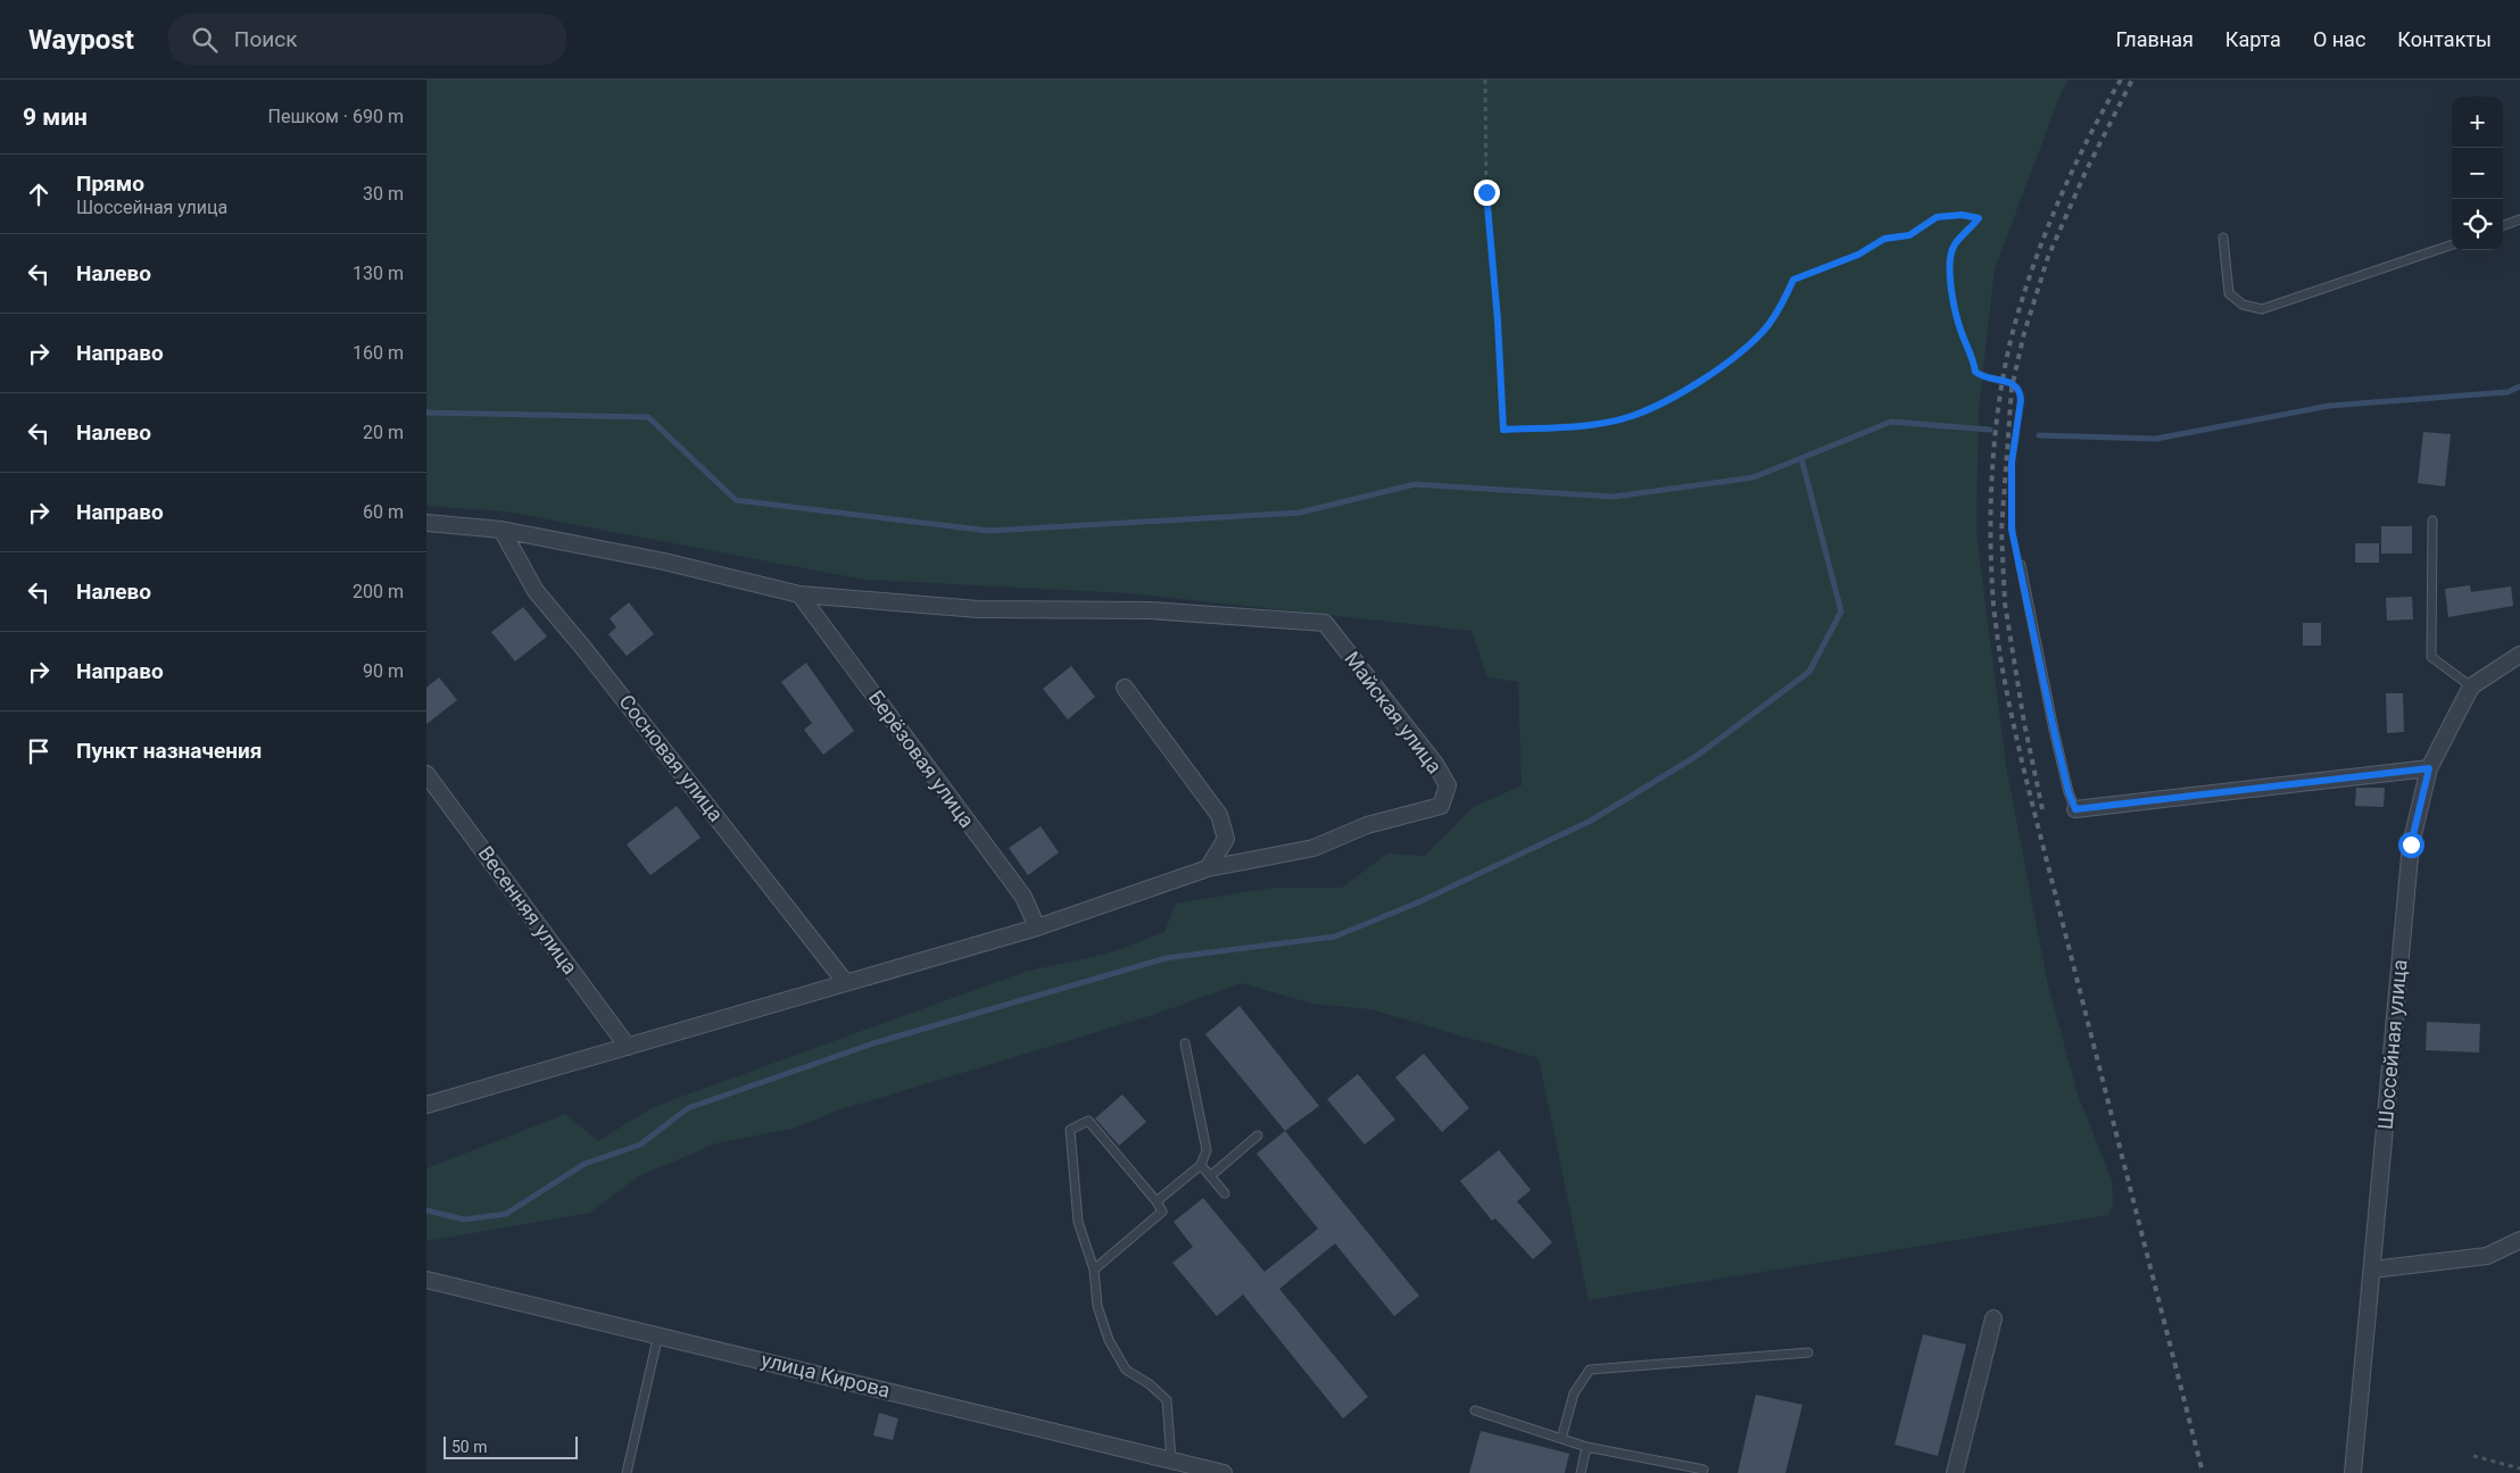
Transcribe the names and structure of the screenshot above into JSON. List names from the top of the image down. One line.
{"streets":{"street":["Майская улица","Сосновая улица","Берёзовая улица","Весенняя улица","Шоссейная улица","улица Кирова"]},"crossings":[["Майская улица","Берёзовая улица"]],"scale_bar":"50 m","page":{"header":"Waypost","search":"Поиск","nav":["Главная","Карта","О нас","Контакты"],"heading":["9 мин","Пешком · 690 m"],"map_buttons":["+","−"],"list":[["Прямо","Шоссейная улица","30 m"],["Налево","130 m"],["Направо","160 m"],["Налево","20 m"],["Направо","60 m"],["Налево","200 m"],["Направо","90 m"],"Пункт назначения"],"scale":"50 m"}}
